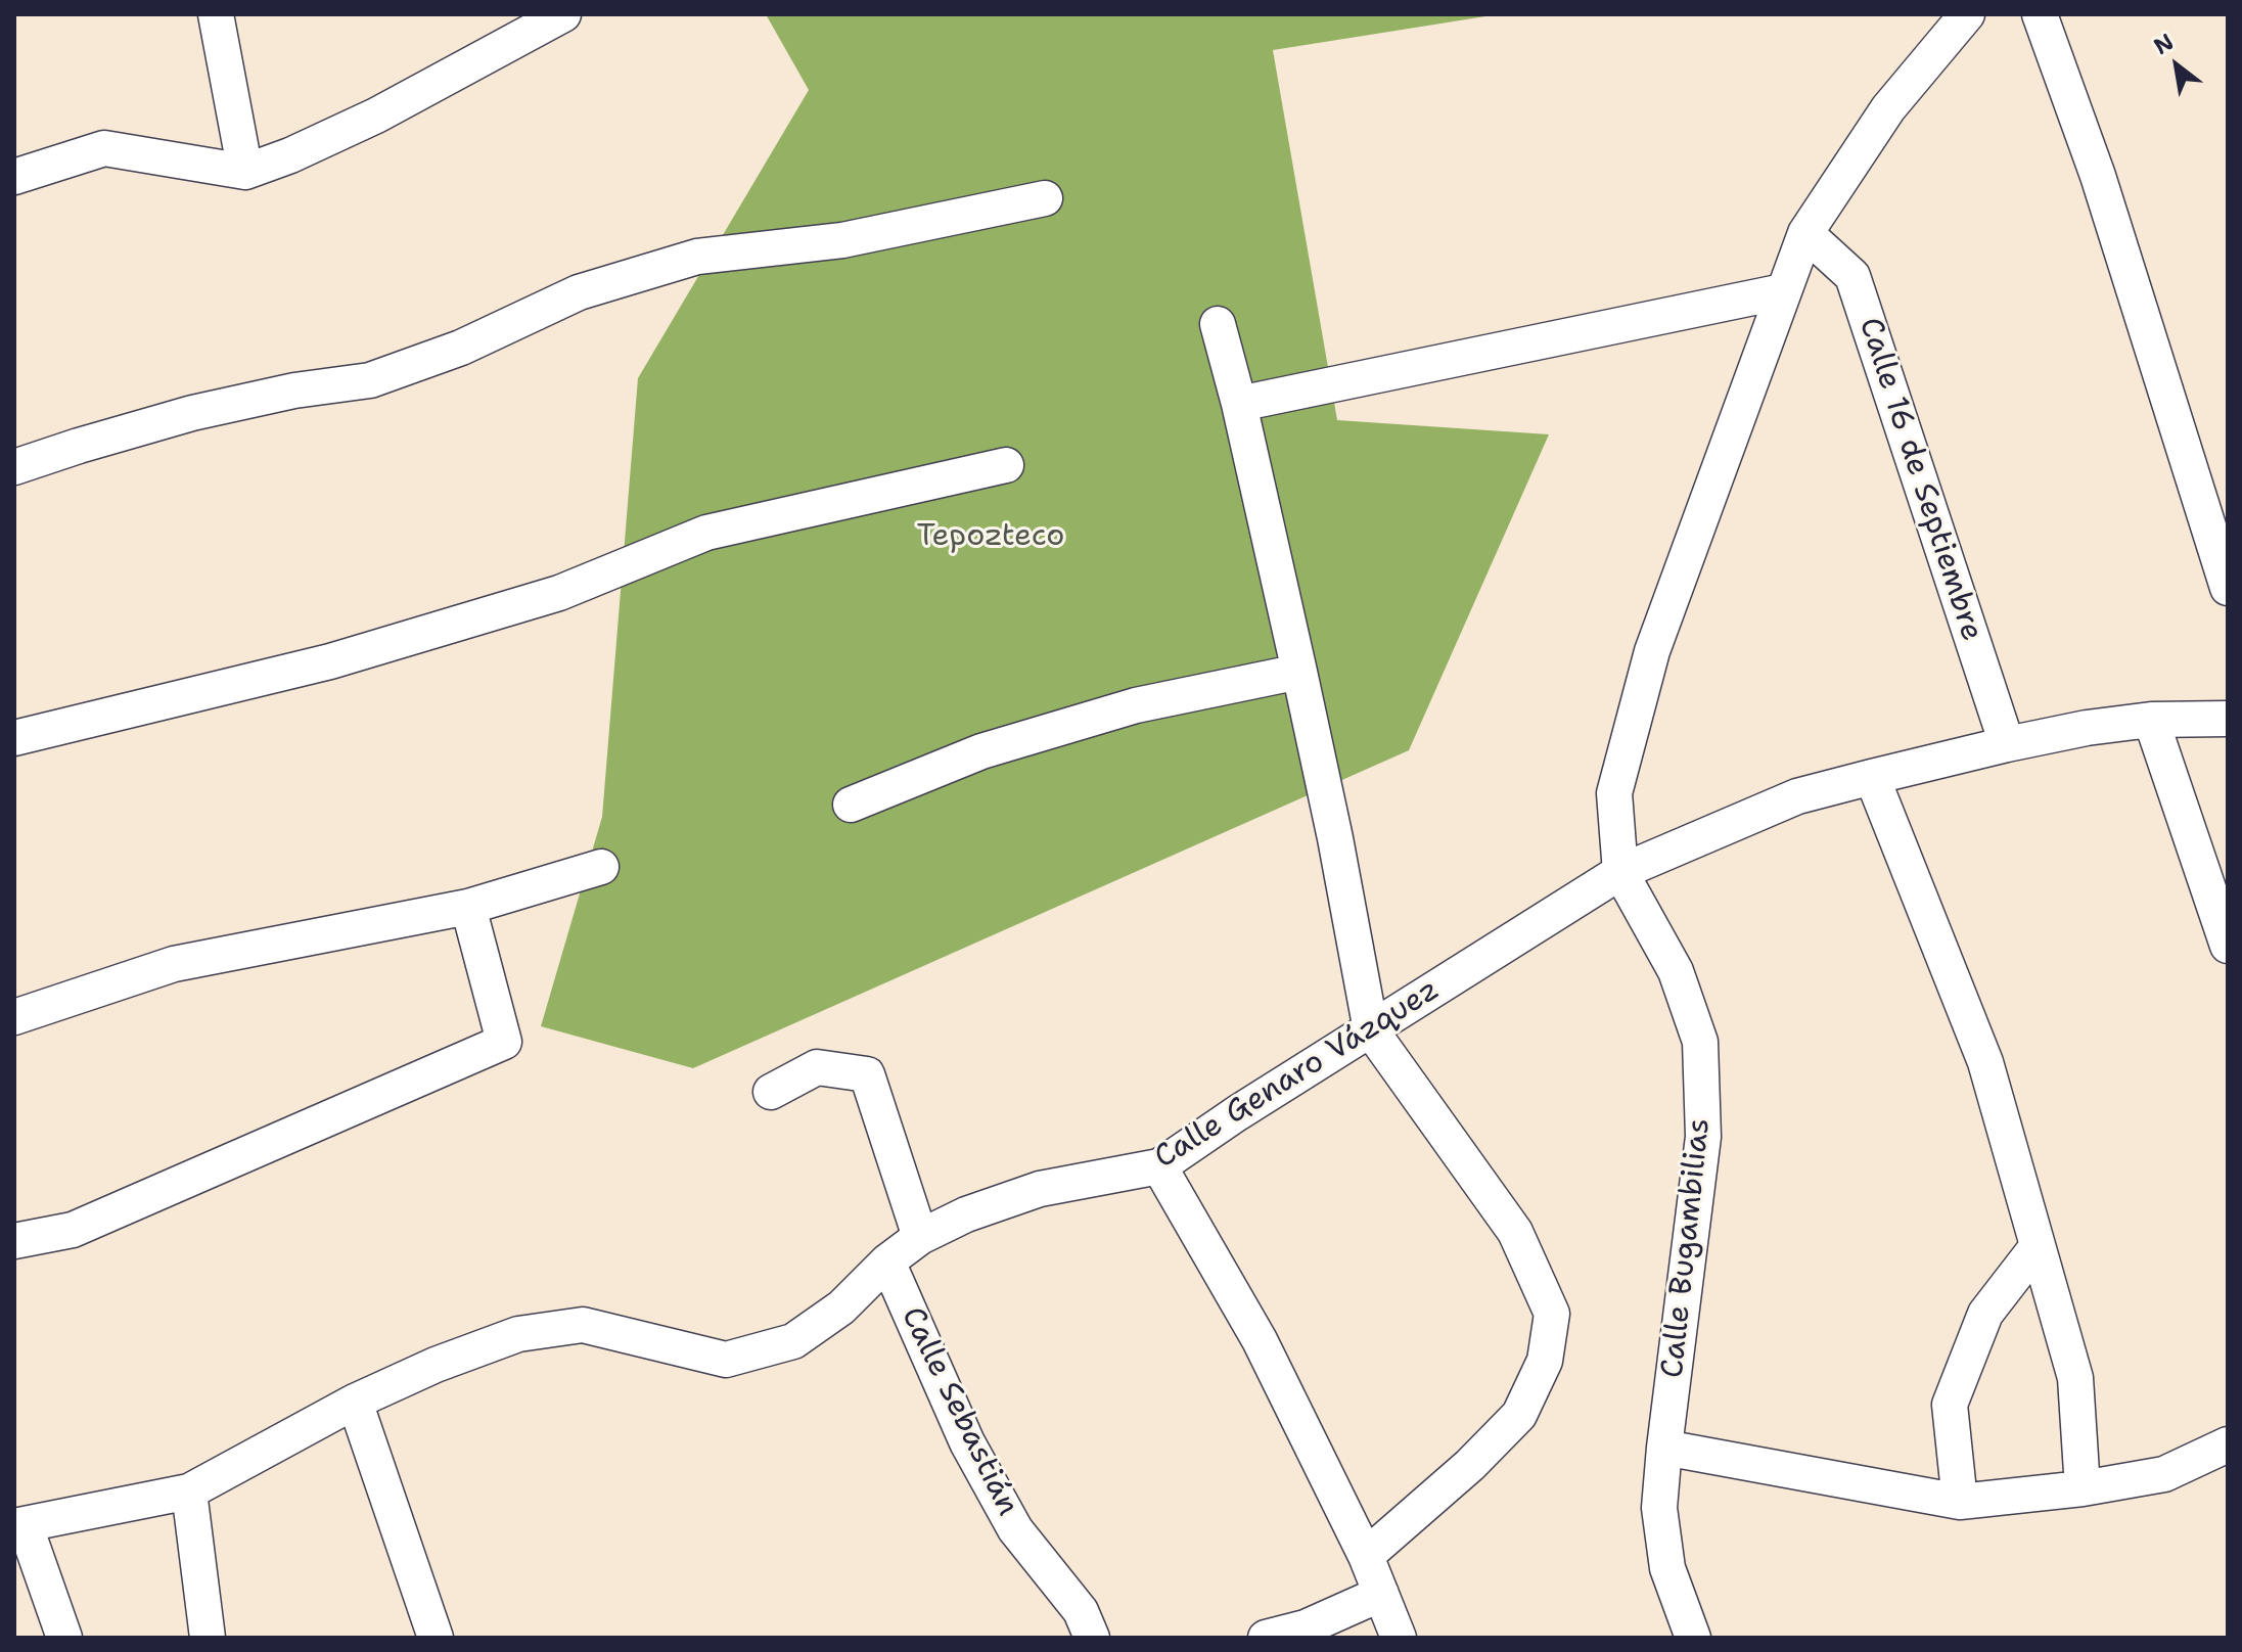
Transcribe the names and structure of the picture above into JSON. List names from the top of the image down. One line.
{"streets":{"street":["Calle 16 de Septiembre","Calle Genaro Vázquez","Calle Bugambilias","Calle Sebastián"]},"crossings":[["Calle 16 de Septiembre","Calle Genaro Vázquez"],["Calle Genaro Vázquez","Calle Bugambilias"],["Calle Genaro Vázquez","Calle Sebastián"]],"parks":["Tepozteco"],"north":"top left"}
